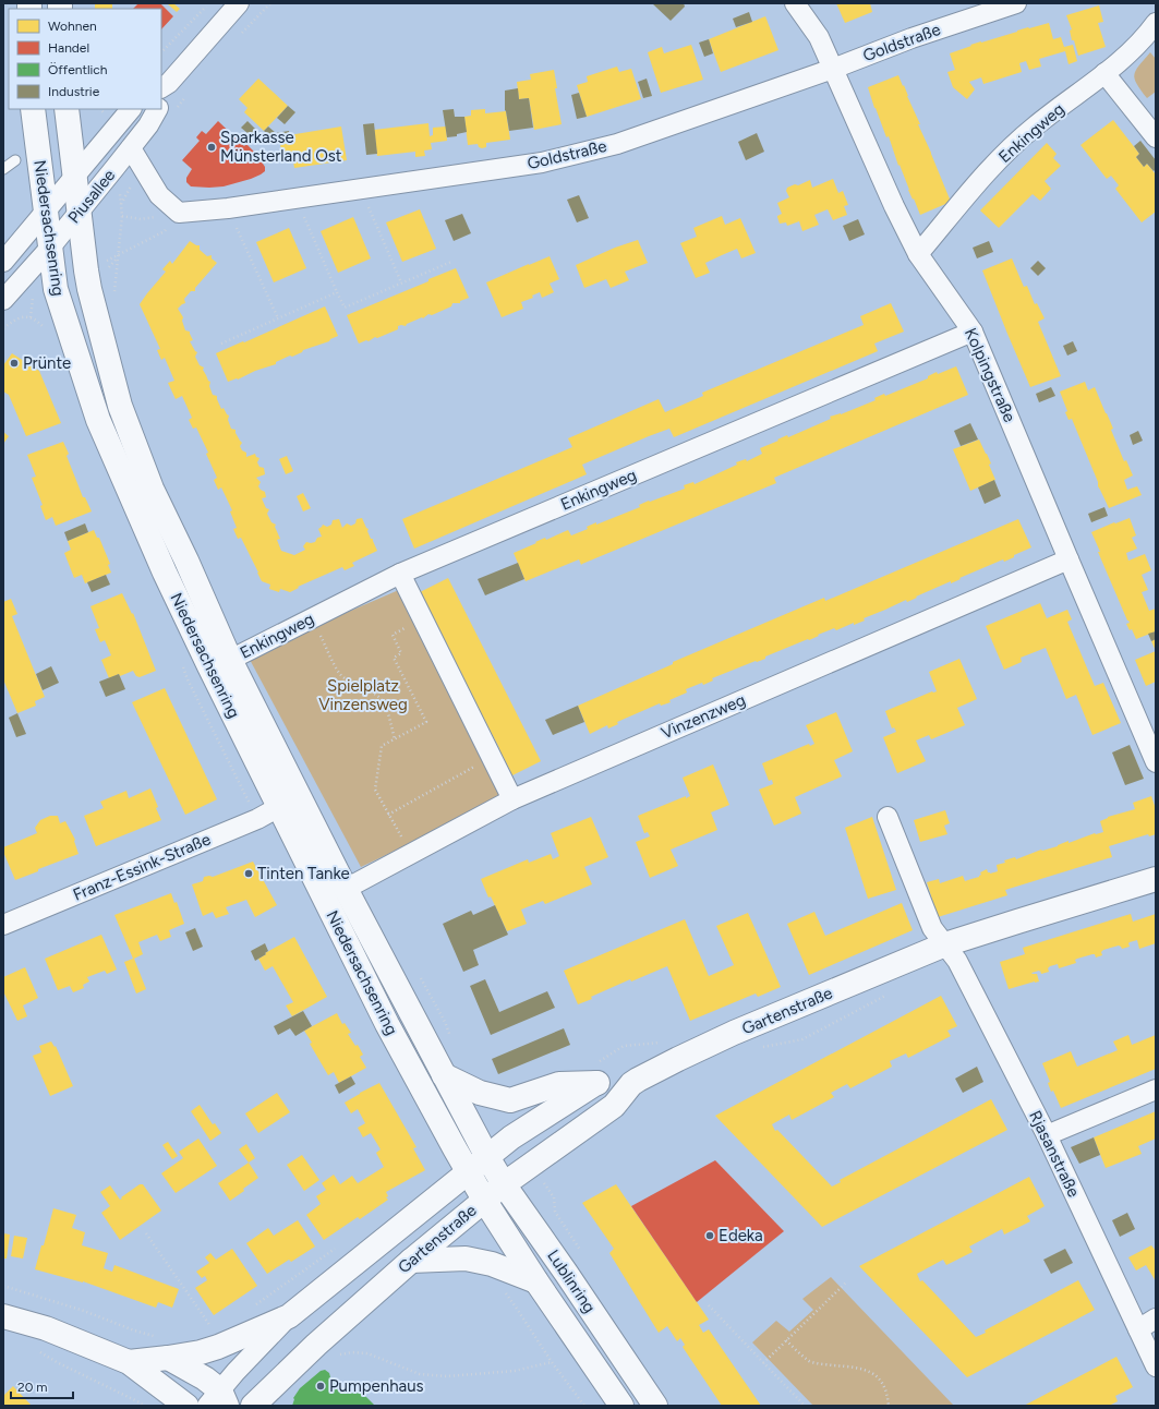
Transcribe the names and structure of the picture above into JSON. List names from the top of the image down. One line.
{"streets":{"main road":["Niedersachsenring","Gartenstraße","Lublinring"],"street":["Goldstraße","Enkingweg","Piusallee","Kolpingstraße","Vinzenzweg","Franz-Essink-Straße","Rjasanstraße"]},"crossings":[["Goldstraße","Kolpingstraße"],["Enkingweg","Niedersachsenring"],["Enkingweg","Kolpingstraße"],["Piusallee","Niedersachsenring"],["Niedersachsenring","Vinzenzweg"],["Niedersachsenring","Franz-Essink-Straße"],["Niedersachsenring","Gartenstraße"],["Niedersachsenring","Lublinring"],["Kolpingstraße","Vinzenzweg"],["Gartenstraße","Rjasanstraße"],["Gartenstraße","Lublinring"]],"parks":["Spielplatz Vinzensweg"],"places":["Sparkasse Münsterland Ost","Prünte","Tinten Tanke","Edeka","Pumpenhaus"],"legend":["Wohnen","Handel","Öffentlich","Industrie"],"scale_bar":"20 m"}
